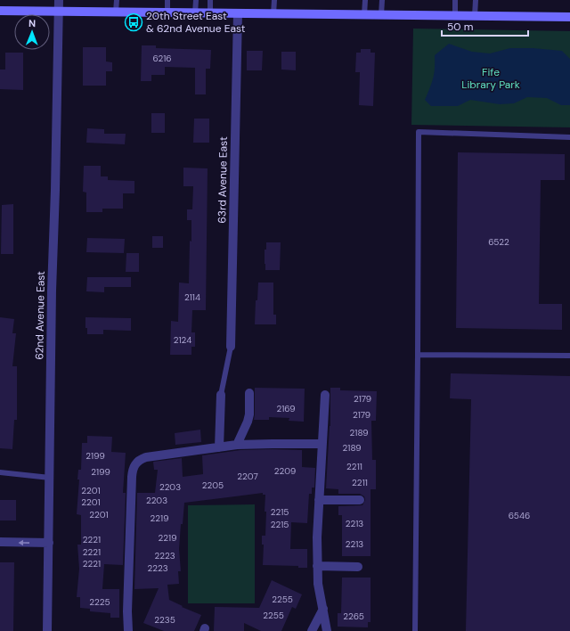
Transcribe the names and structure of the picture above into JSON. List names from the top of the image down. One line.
{"streets":{"street":["63rd Avenue East","62nd Avenue East"]},"parks":["Fife Library Park"],"places":{"bus stop":["20th Street East & 62nd Avenue East"]},"house_numbers":["6216","6522","2114","2124","2179","2169","2179","2189","2189","2199","2211","2209","2199","2207","2211","2205","2203","2201","2203","2201","2215","2201","6546","2219","2213","2215","2219","2221","2213","2221","2223","2221","2223","2255","2225","2255","2265","2235"],"scale_bar":"50 m","north":"top"}
